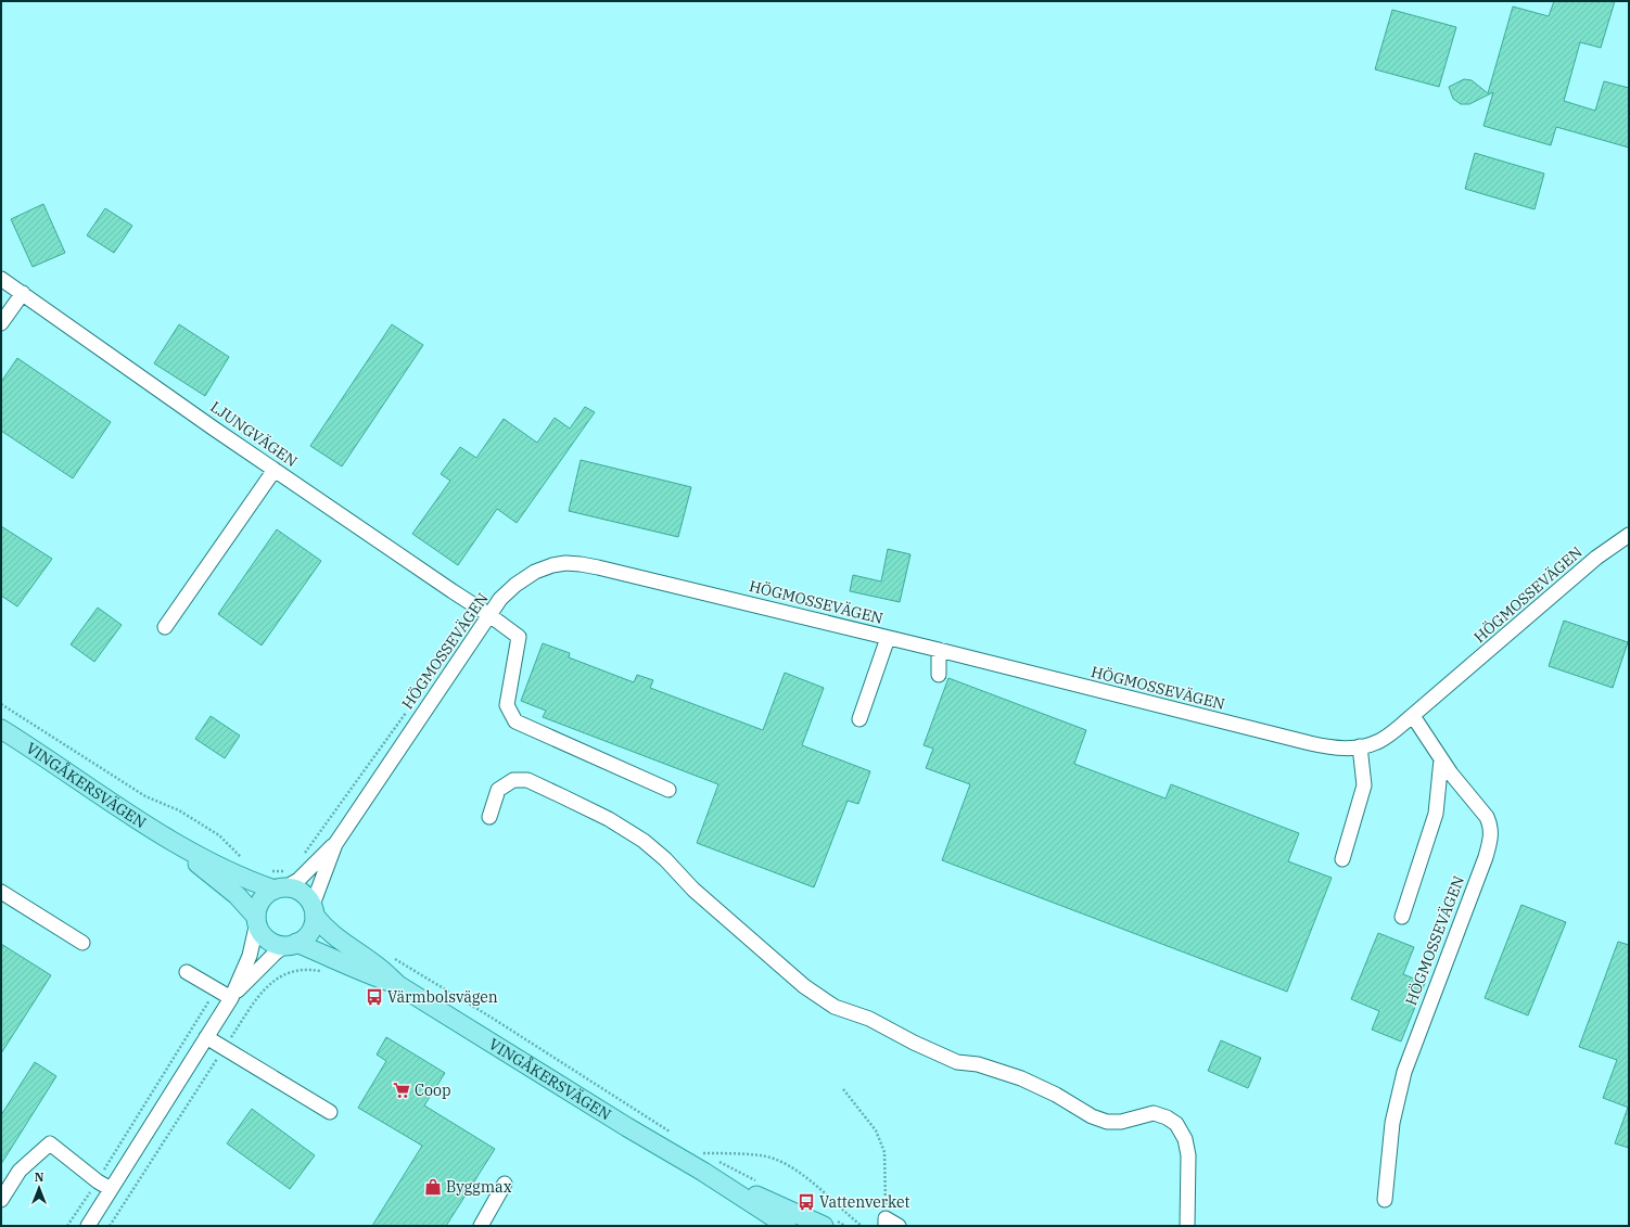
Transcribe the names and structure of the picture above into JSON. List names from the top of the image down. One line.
{"streets":{"main road":["VINGÅKERSVÄGEN"],"street":["LJUNGVÄGEN","HÖGMOSSEVÄGEN"]},"crossings":[["LJUNGVÄGEN","HÖGMOSSEVÄGEN"],["HÖGMOSSEVÄGEN","VINGÅKERSVÄGEN"]],"places":{"bus stop":["Värmbolsvägen","Vattenverket"],"supermarket":["Coop"],"shop":["Byggmax"]},"north":"top"}
